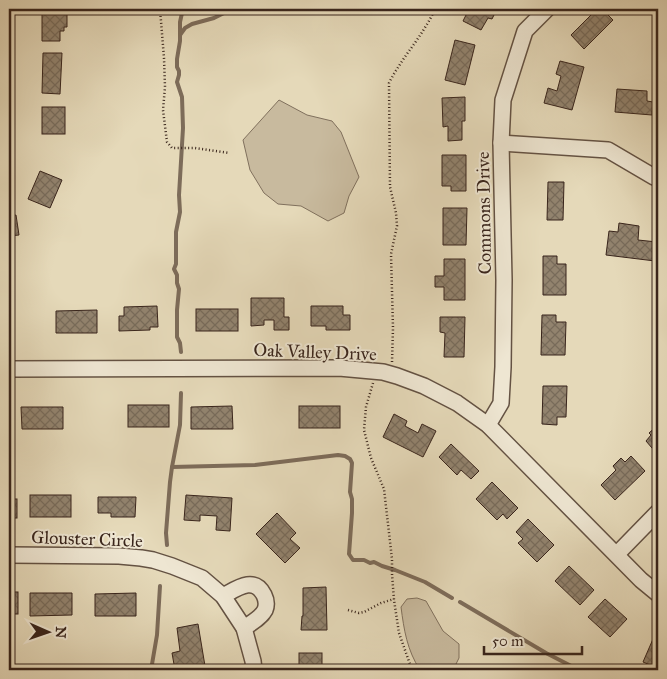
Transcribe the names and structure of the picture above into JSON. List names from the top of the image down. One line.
{"streets":{"street":["Commons Drive","Oak Valley Drive","Glouster Circle"]},"crossings":[["Commons Drive","Oak Valley Drive"]],"scale_bar":"50 m","north":"right"}
